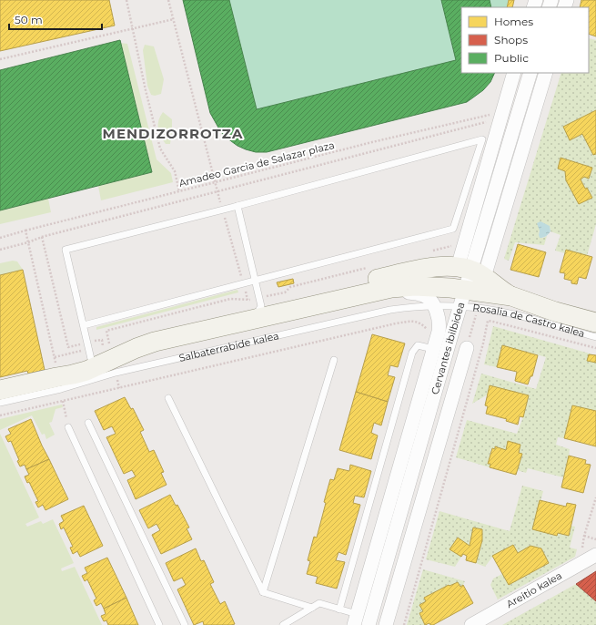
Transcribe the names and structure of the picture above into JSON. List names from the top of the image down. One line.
{"streets":{"street":["Rosalia de Castro kalea","Cervantes ibilbidea","Areitio kalea"],"lane":["Salbaterrabide kalea"],"path":["Amadeo Garcia de Salazar plaza"]},"crossings":[["Amadeo Garcia de Salazar plaza","Cervantes ibilbidea"],["Rosalia de Castro kalea","Salbaterrabide kalea"],["Rosalia de Castro kalea","Cervantes ibilbidea"],["Salbaterrabide kalea","Cervantes ibilbidea"]],"districts":["MENDIZORROTZA"],"legend":["Homes","Shops","Public"],"scale_bar":"50 m"}
